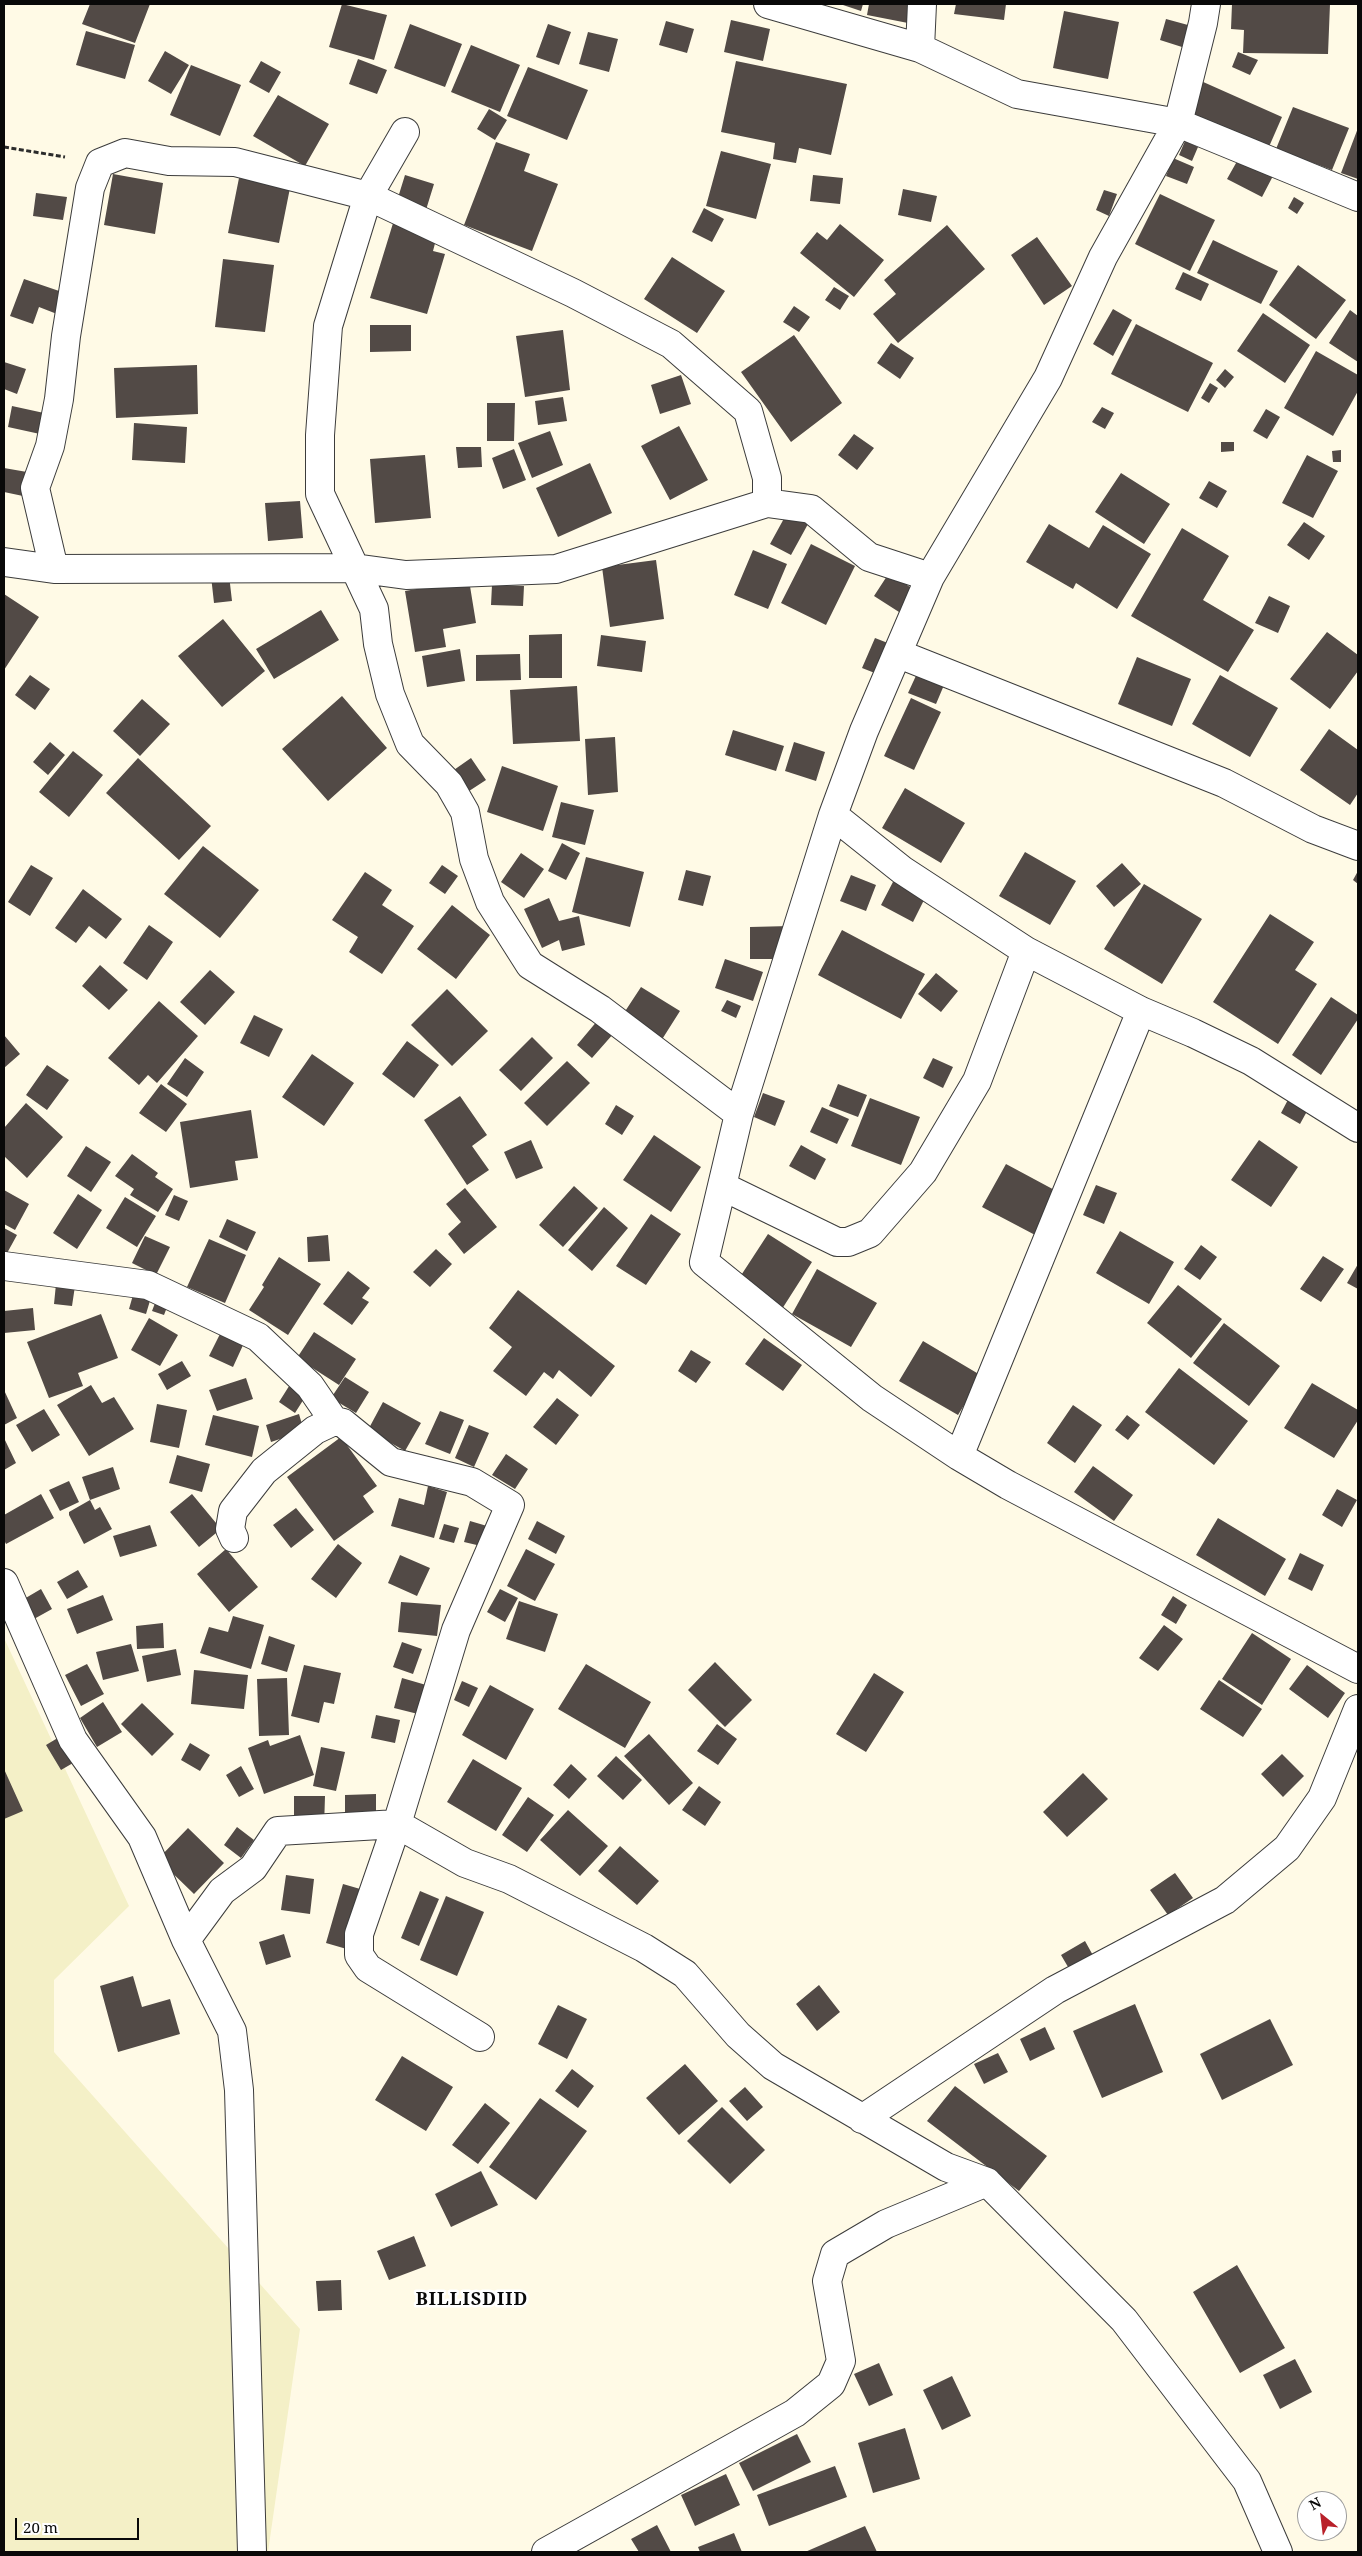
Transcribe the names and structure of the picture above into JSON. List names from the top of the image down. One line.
{"districts":["BILLISDIID"],"scale_bar":"20 m","north":"top left"}
